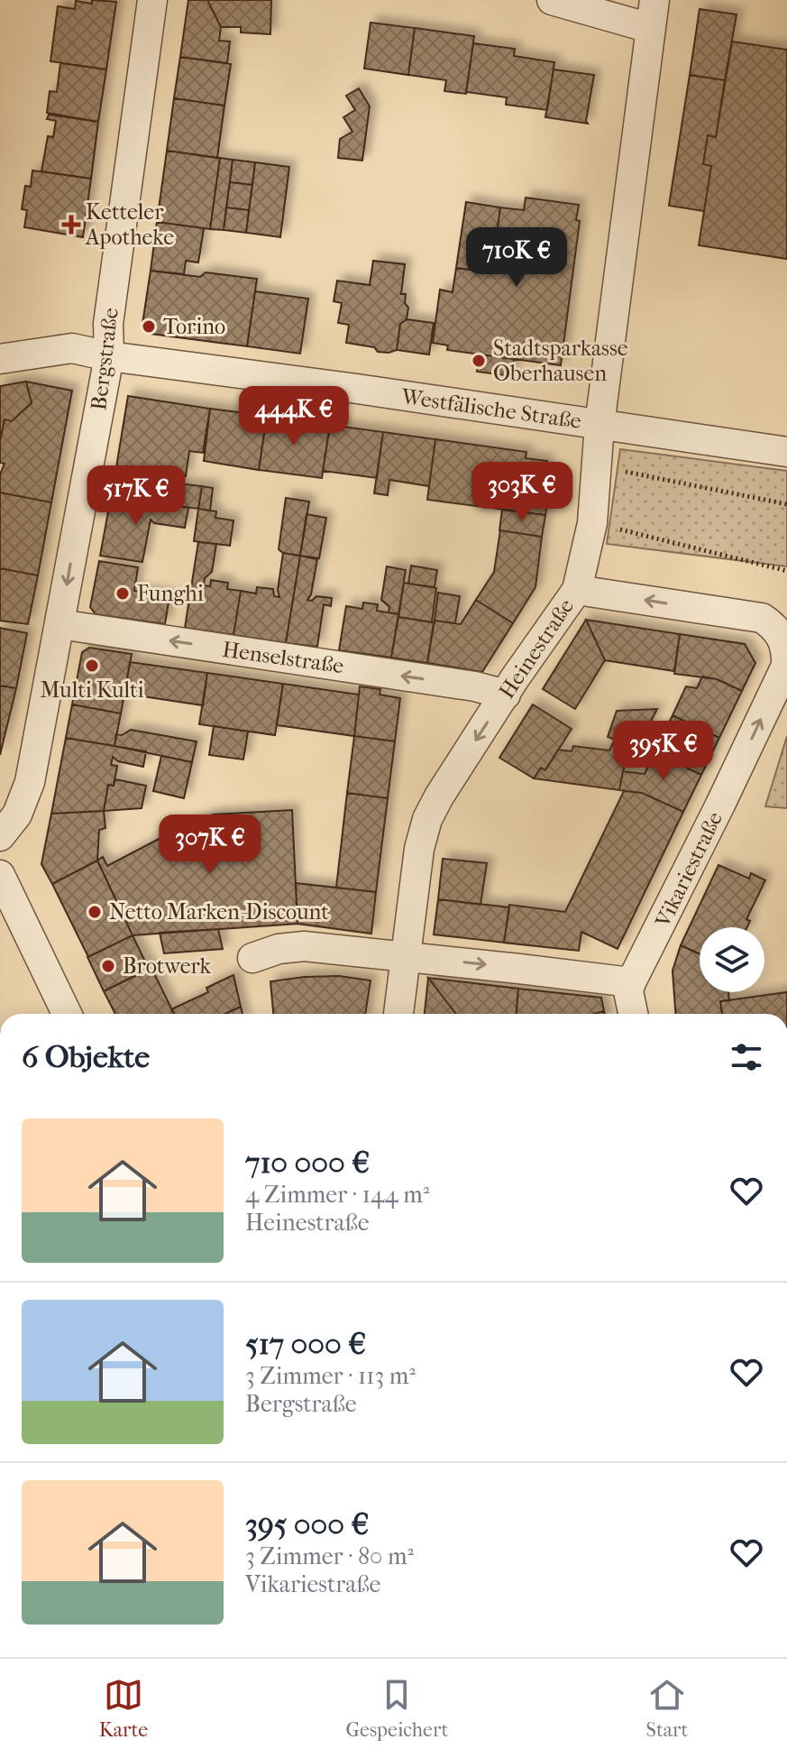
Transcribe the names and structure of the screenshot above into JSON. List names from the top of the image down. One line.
{"streets":{"street":["Bergstraße","Westfälische Straße","Heinestraße","Henselstraße","Vikariestraße"]},"crossings":[["Bergstraße","Westfälische Straße"],["Bergstraße","Henselstraße"],["Westfälische Straße","Heinestraße"],["Heinestraße","Henselstraße"],["Heinestraße","Vikariestraße"]],"one_way":["Henselstraße"],"places":{"health":["Ketteler Apotheke"],"other":["Torino","Stadtsparkasse Oberhausen","Funghi","Multi Kulti","Netto Marken-Discount","Brotwerk"]},"page":{"price":["710K €","444K €","303K €","517K €","395K €","307K €"],"heading":"6 Objekte","list":[{"name":"710 000 €","note":"4 Zimmer · 144 m² · Heinestraße"},{"name":"517 000 €","note":"3 Zimmer · 113 m² · Bergstraße"},{"name":"395 000 €","note":"3 Zimmer · 80 m² · Vikariestraße"}],"tabs":["Karte","Gespeichert","Start"]}}
